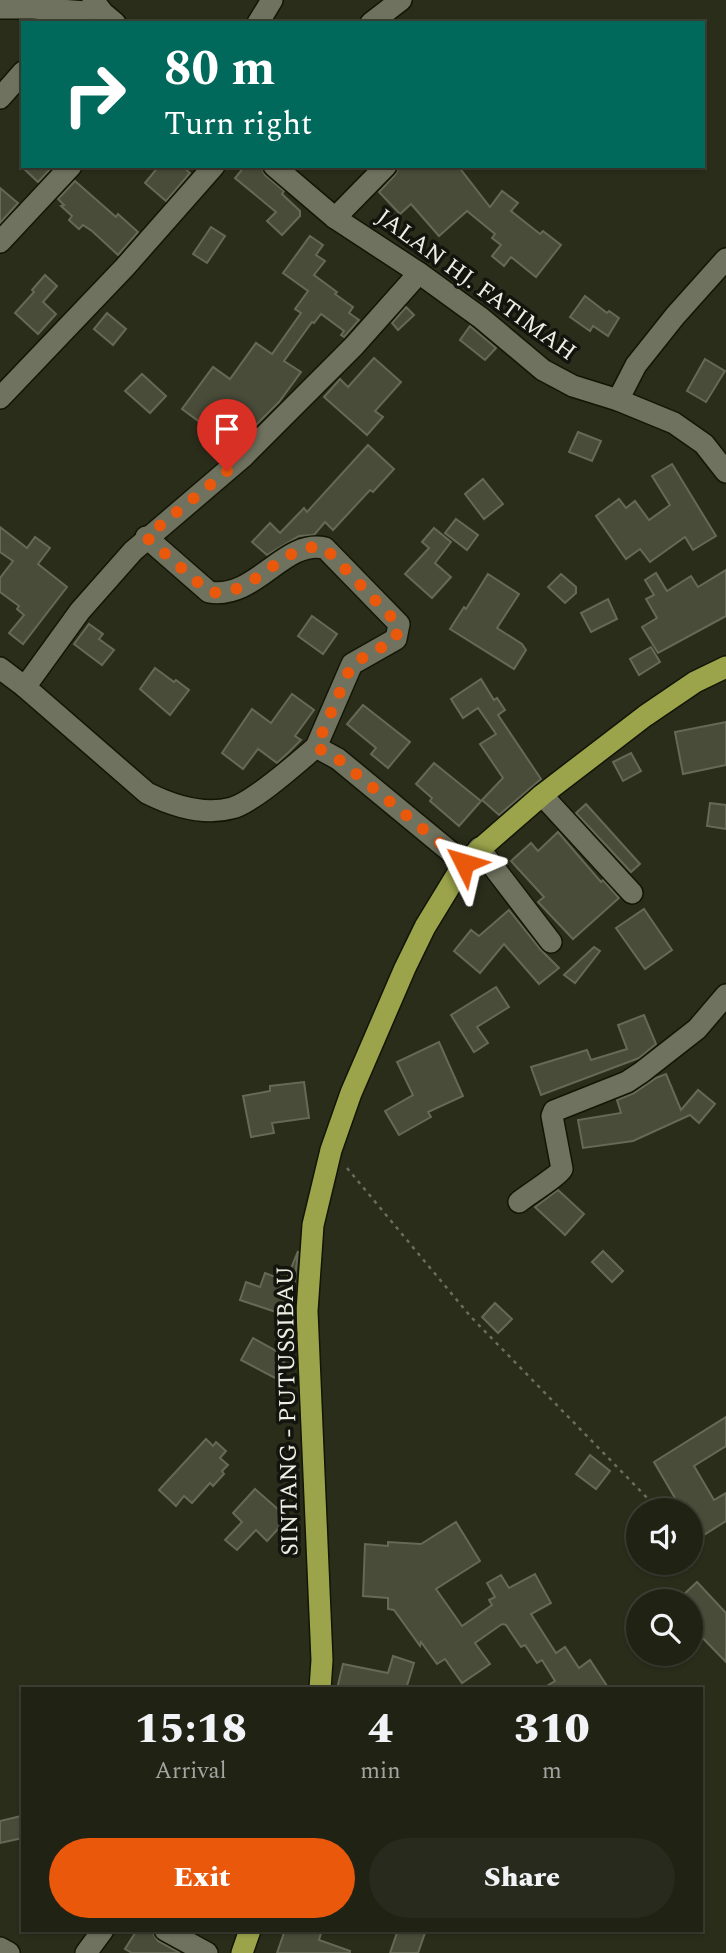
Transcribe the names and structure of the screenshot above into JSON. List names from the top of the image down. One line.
{"streets":{"highway":["SINTANG - PUTUSSIBAU"],"street":["JALAN HJ. FATIMAH"]},"page":{"turn":["80 m","Turn right"],"eta":["15:18","Arrival","4","min","310","m"],"buttons":["Exit","Share"]}}
